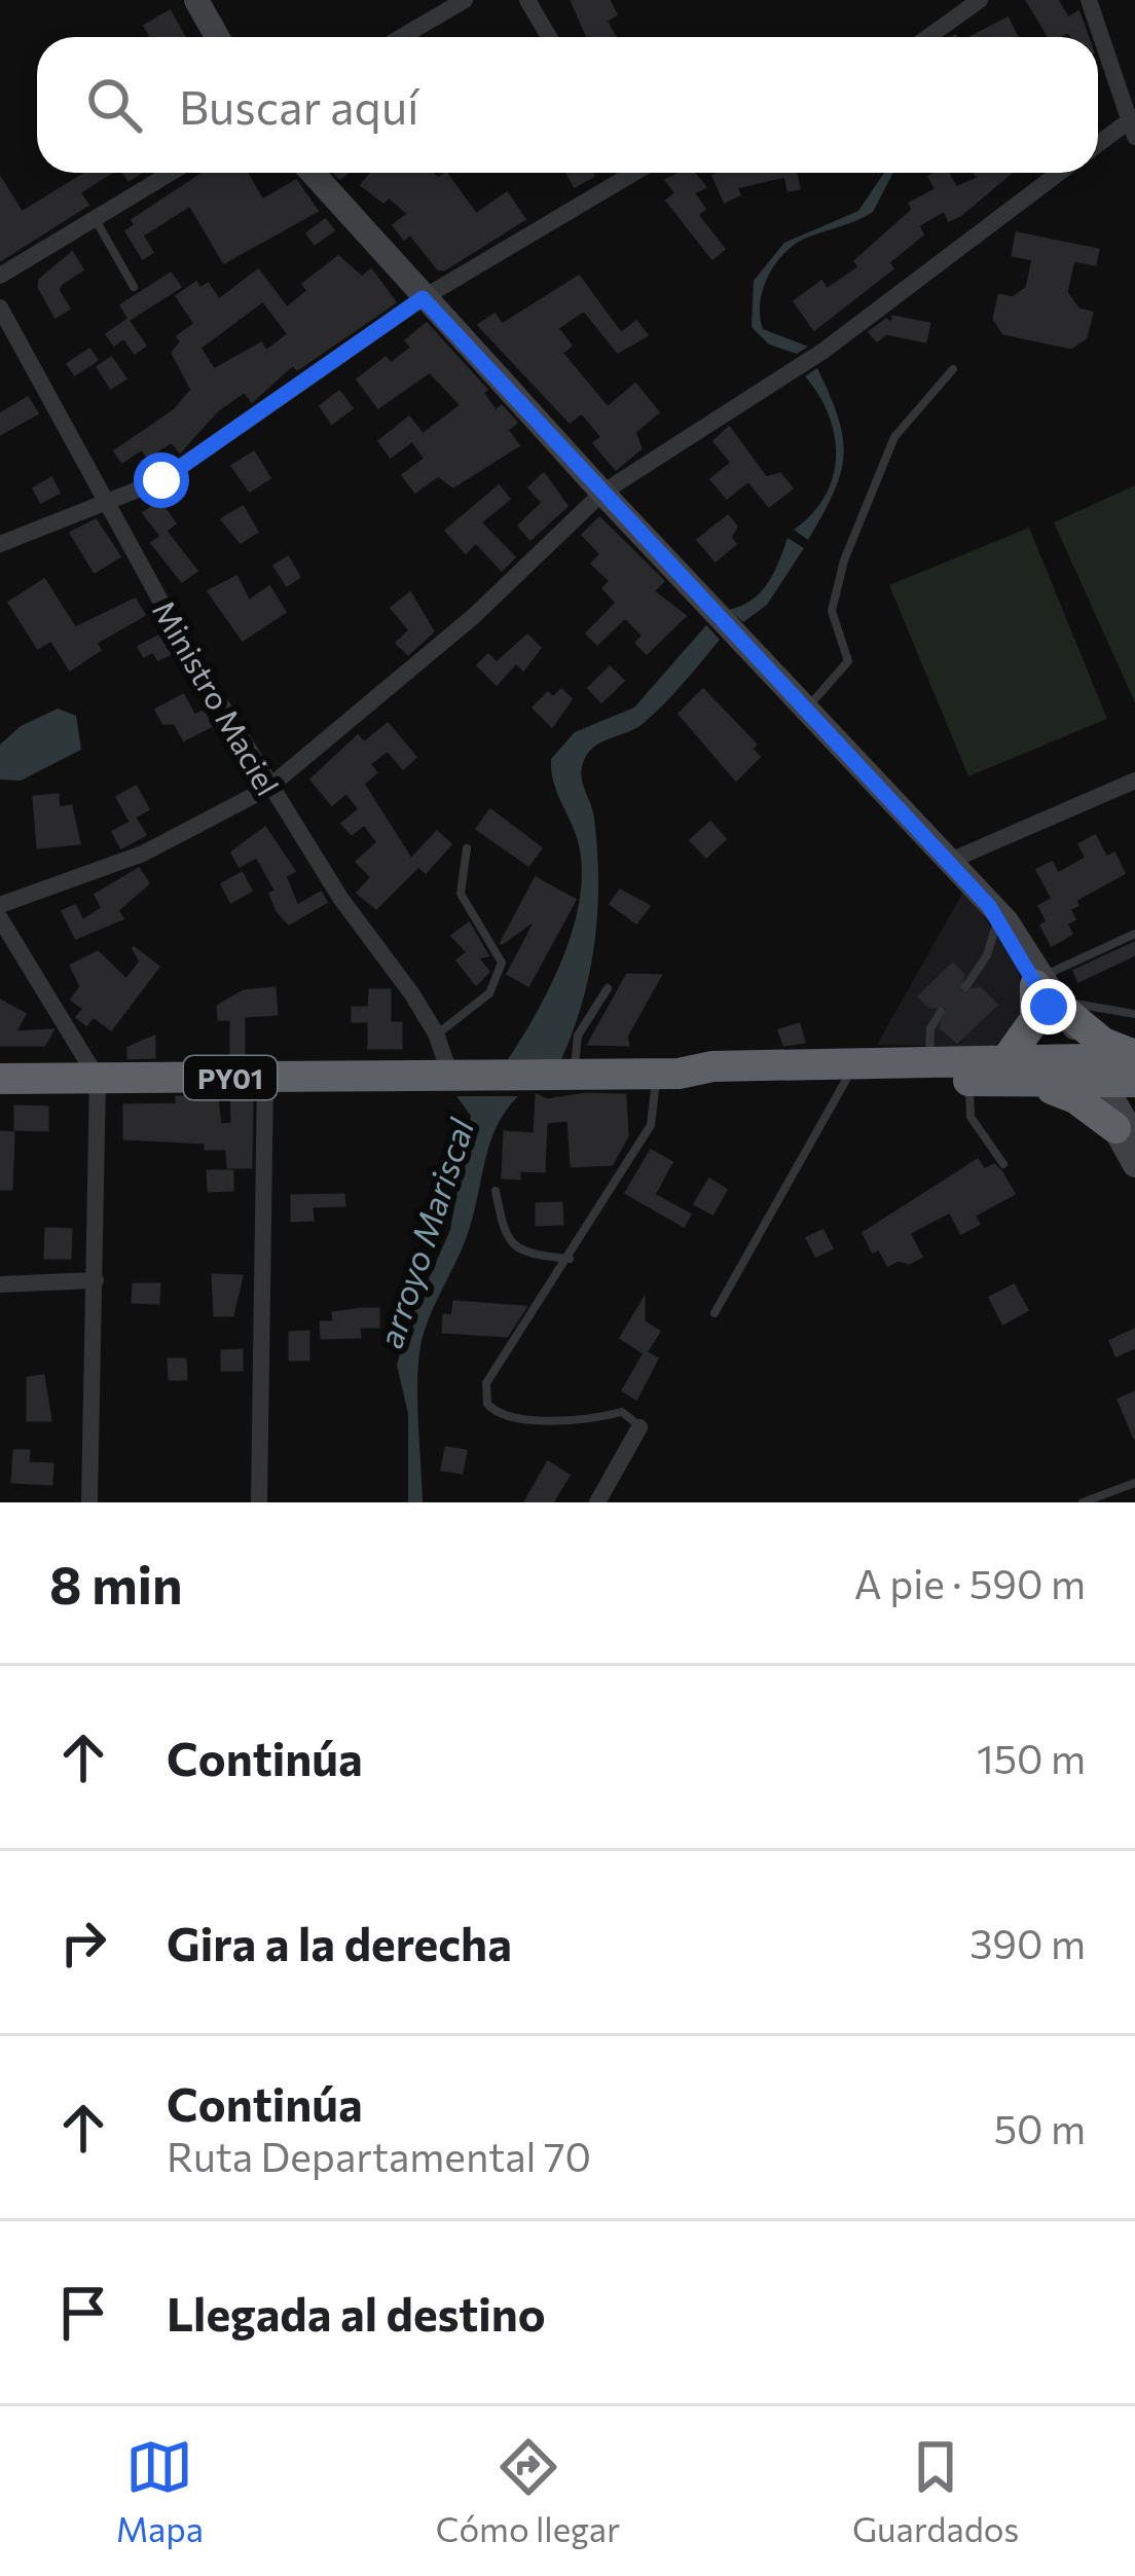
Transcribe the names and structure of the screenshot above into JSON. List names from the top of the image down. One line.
{"streets":{"highway":["PY01"],"street":["Ministro Maciel"]},"crossings":[["Ministro Maciel","PY01"]],"water":["arroyo Mariscal"],"page":{"search":"Buscar aquí","heading":["8 min","A pie · 590 m"],"list":[["Continúa","150 m"],["Gira a la derecha","390 m"],["Continúa","Ruta Departamental 70","50 m"],"Llegada al destino"],"nav":["Mapa","Cómo llegar","Guardados"]}}
